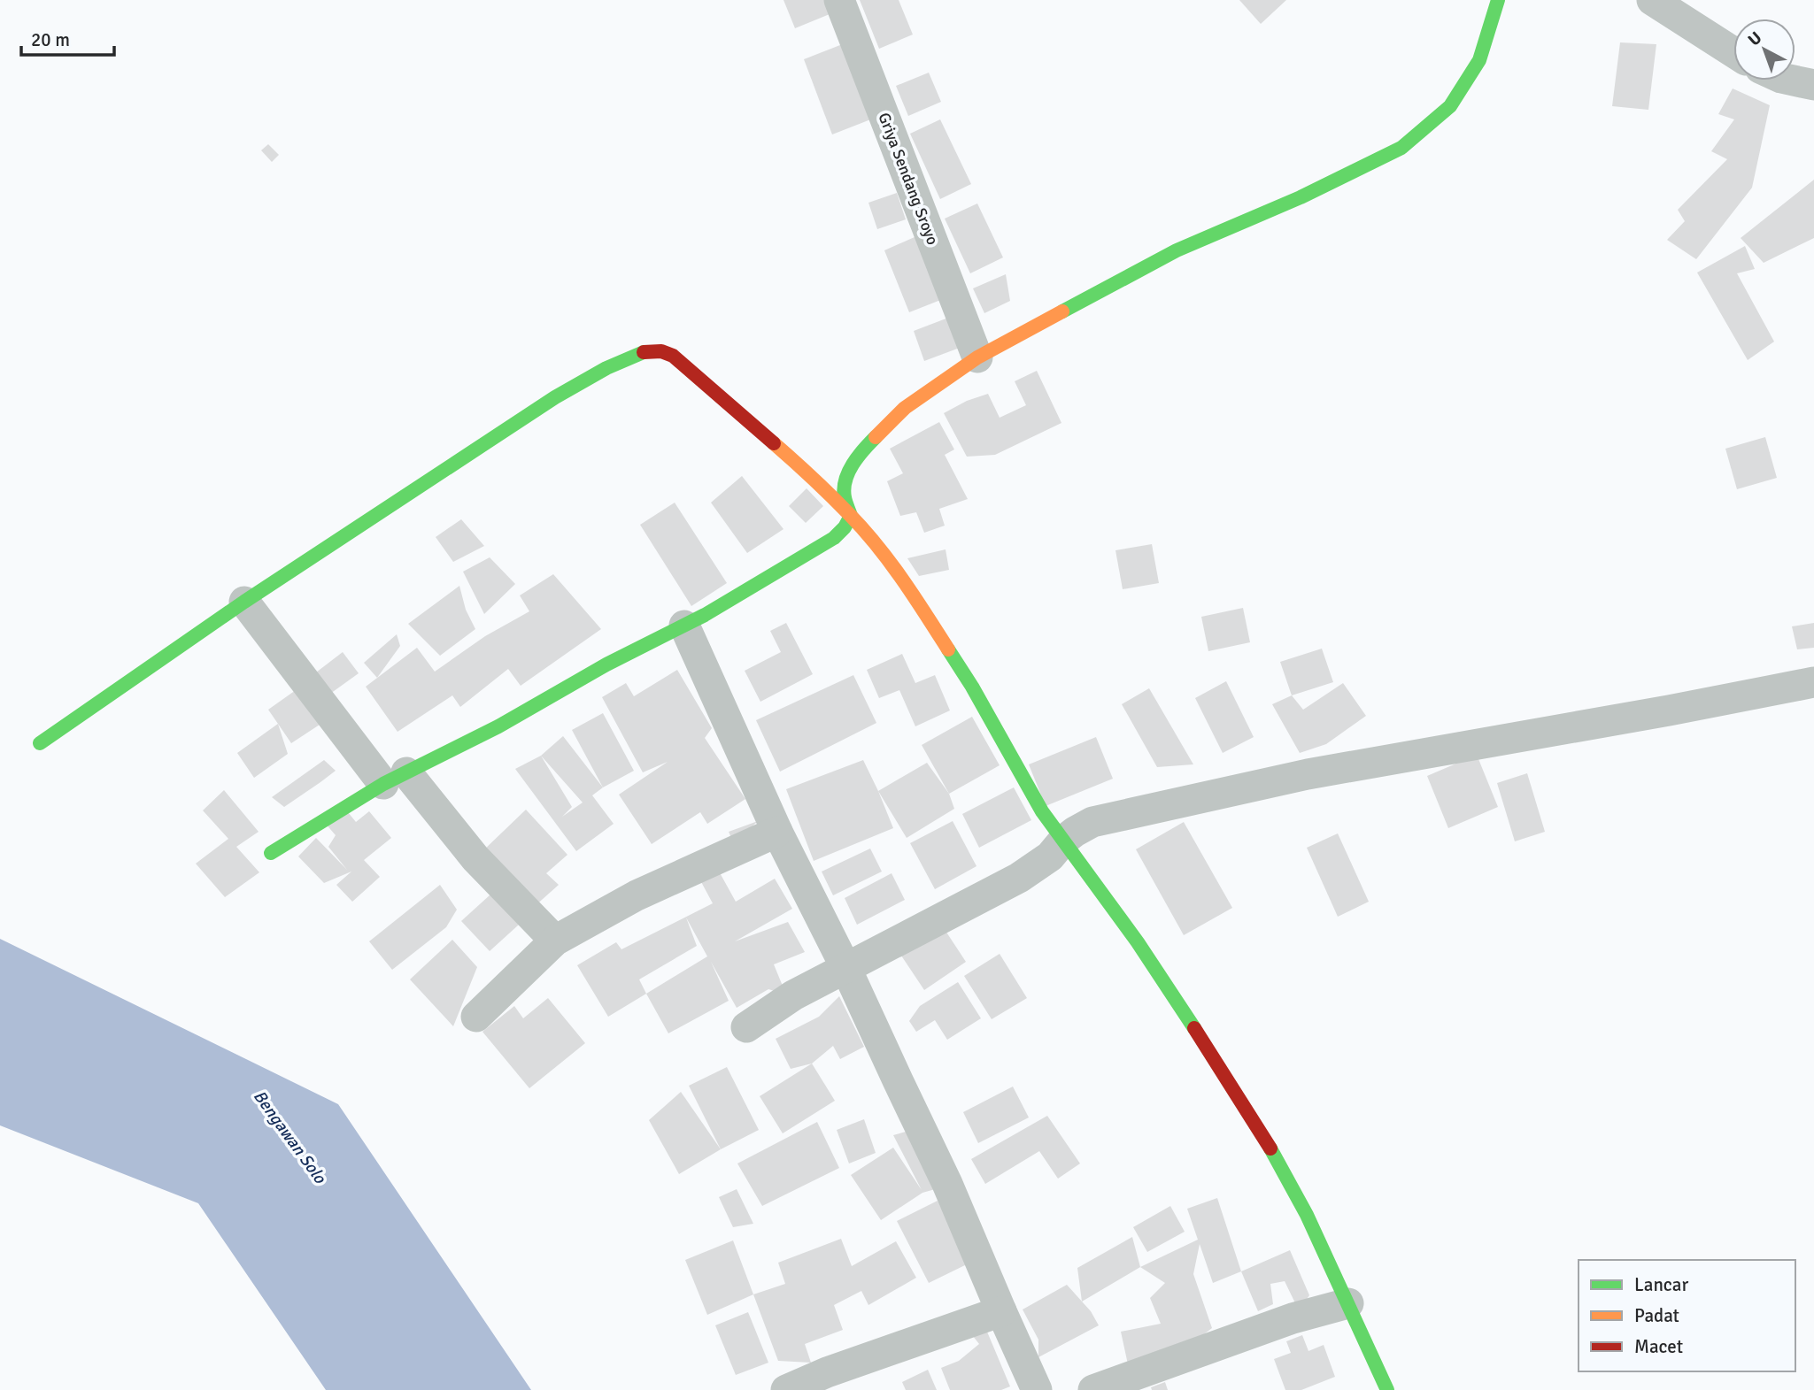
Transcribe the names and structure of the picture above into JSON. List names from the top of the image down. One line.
{"streets":{"street":["Griya Sendang Sroyo"]},"water":["Bengawan Solo"],"legend":["Lancar","Padat","Macet"],"scale_bar":"20 m","north":"top left"}
